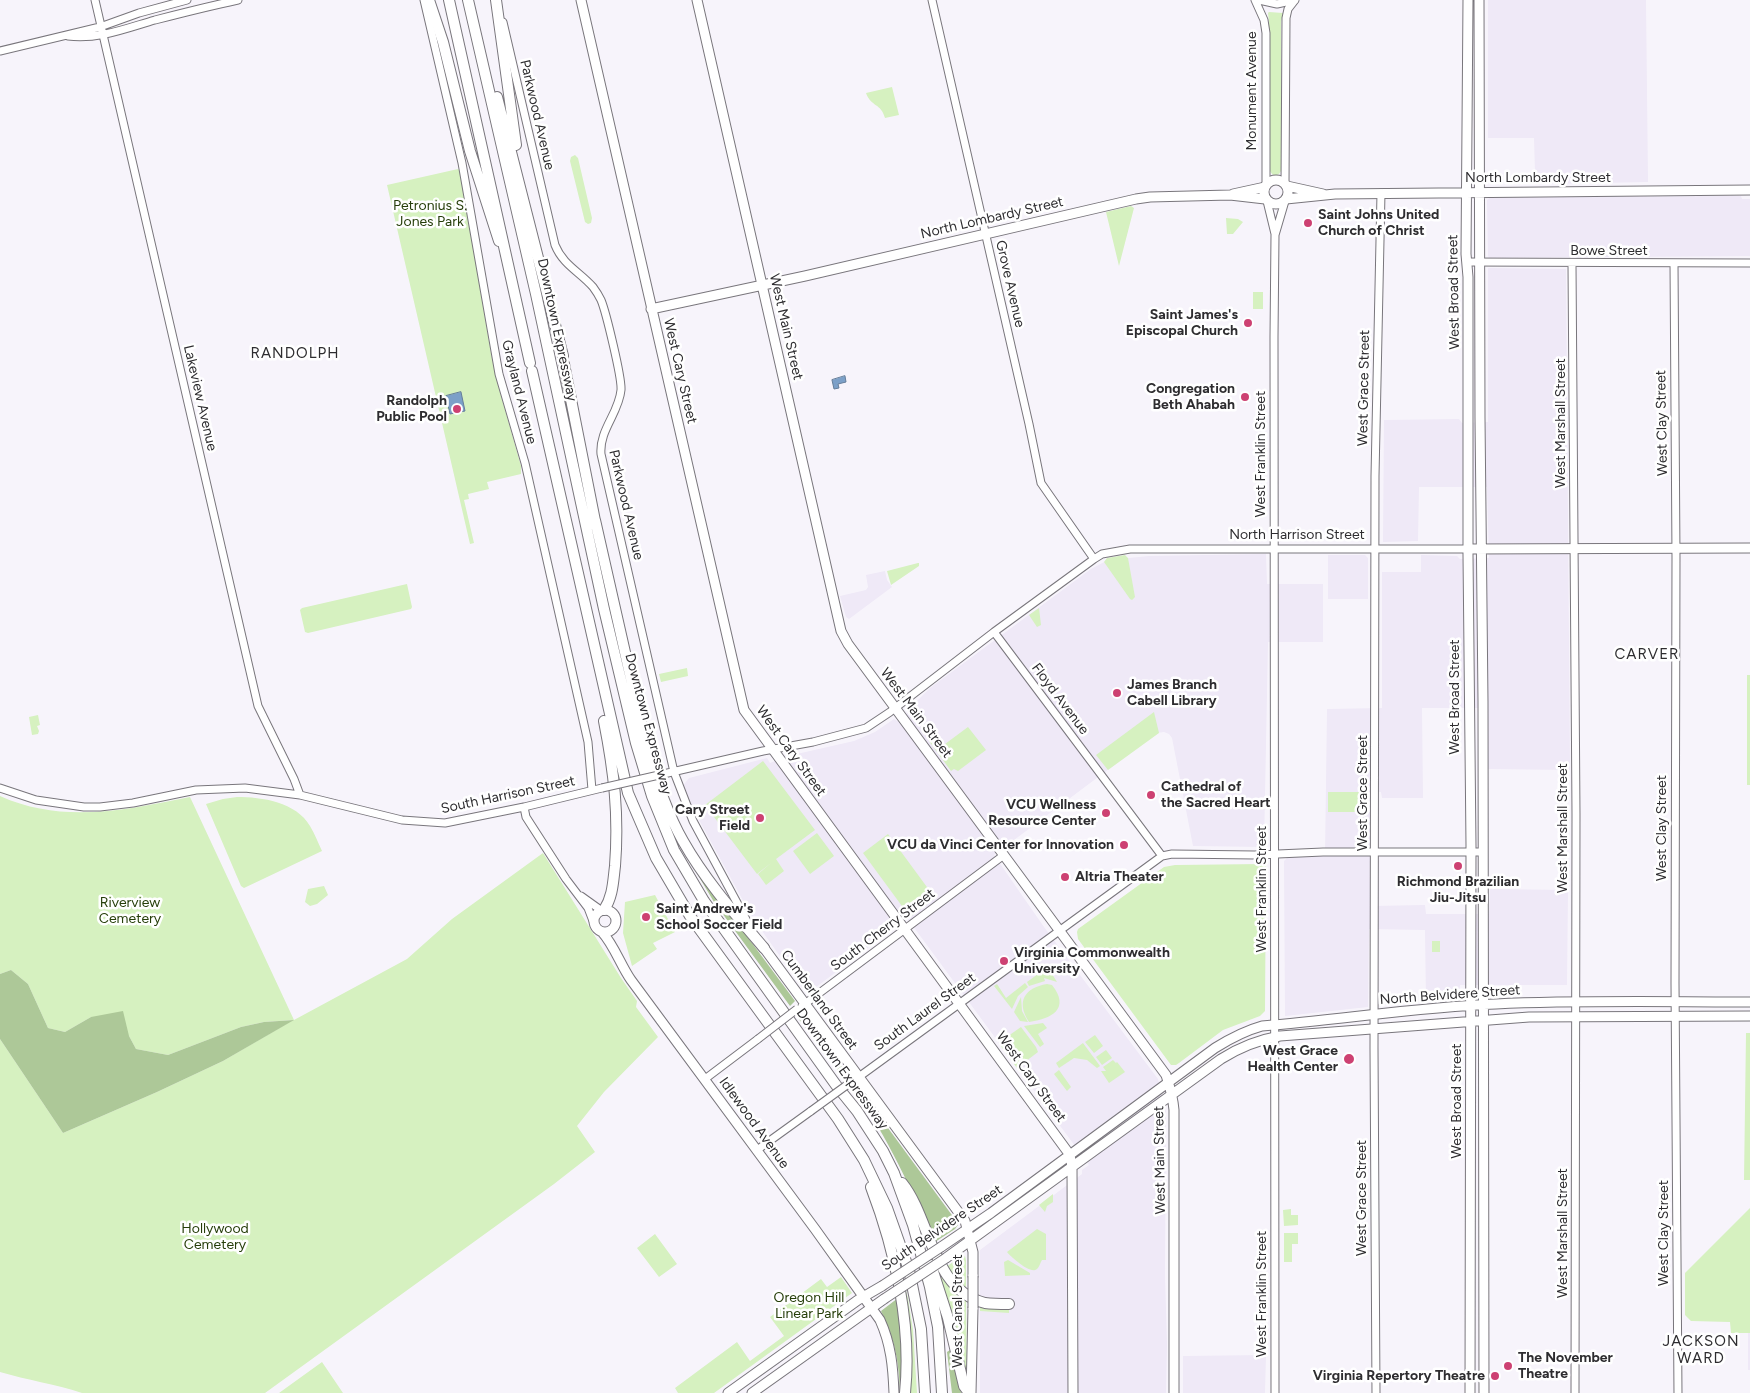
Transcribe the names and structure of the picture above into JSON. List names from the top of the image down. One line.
{"streets":{"highway":["Downtown Expressway"],"main road":["North Lombardy Street","West Broad Street","West Main Street","West Cary Street","North Harrison Street","North Belvidere Street","Cumberland Street","Idlewood Avenue","South Belvidere Street","West Canal Street"],"street":["Monument Avenue","Parkwood Avenue","Bowe Street","Grove Avenue","West Grace Street","Grayland Avenue","Lakeview Avenue","West Marshall Street","West Clay Street","West Franklin Street","Floyd Avenue","South Harrison Street","South Cherry Street","South Laurel Street"]},"crossings":[["Monument Avenue","North Lombardy Street"],["Monument Avenue","West Franklin Street"],["Parkwood Avenue","South Harrison Street"],["Parkwood Avenue","Cumberland Street"],["North Lombardy Street","Grove Avenue"],["North Lombardy Street","West Broad Street"],["North Lombardy Street","West Main Street"],["North Lombardy Street","West Cary Street"],["North Lombardy Street","West Grace Street"],["North Lombardy Street","West Franklin Street"],["Bowe Street","West Broad Street"],["Bowe Street","West Marshall Street"],["Bowe Street","West Clay Street"],["Grove Avenue","North Harrison Street"],["West Broad Street","North Harrison Street"],["West Broad Street","North Belvidere Street"],["West Main Street","North Harrison Street"],["West Main Street","South Harrison Street"],["West Main Street","South Cherry Street"],["West Main Street","North Belvidere Street"],["West Main Street","South Laurel Street"],["West Main Street","South Belvidere Street"],["West Cary Street","South Harrison Street"],["West Cary Street","South Cherry Street"],["West Cary Street","South Laurel Street"],["West Cary Street","South Belvidere Street"],["West Grace Street","North Harrison Street"],["West Grace Street","North Belvidere Street"],["Grayland Avenue","South Harrison Street"],["Lakeview Avenue","South Harrison Street"],["West Marshall Street","North Harrison Street"],["West Marshall Street","North Belvidere Street"],["West Clay Street","North Harrison Street"],["West Clay Street","North Belvidere Street"],["West Franklin Street","North Harrison Street"],["West Franklin Street","North Belvidere Street"],["North Harrison Street","Floyd Avenue"],["North Harrison Street","South Harrison Street"],["Floyd Avenue","South Laurel Street"],["South Harrison Street","Cumberland Street"],["South Cherry Street","Cumberland Street"],["South Cherry Street","Idlewood Avenue"],["North Belvidere Street","South Belvidere Street"],["Cumberland Street","South Laurel Street"],["Cumberland Street","South Belvidere Street"],["Cumberland Street","West Canal Street"],["South Laurel Street","Idlewood Avenue"],["Idlewood Avenue","South Belvidere Street"],["South Belvidere Street","West Canal Street"]],"districts":["RANDOLPH","CARVER","JACKSON WARD"],"parks":["Petronius S. Jones Park","Riverview Cemetery","Hollywood Cemetery","Oregon Hill Linear Park"],"places":["Saint Johns United Church of Christ","Saint James's Episcopal Church","Congregation Beth Ahabah","Randolph Public Pool","James Branch Cabell Library","Cathedral of the Sacred Heart","VCU Wellness Resource Center","Cary Street Field","VCU da Vinci Center for Innovation","Richmond Brazilian Jiu-Jitsu","Altria Theater","Saint Andrew's School Soccer Field","Virginia Commonwealth University","West Grace Health Center","The November Theatre","Virginia Repertory Theatre"]}
